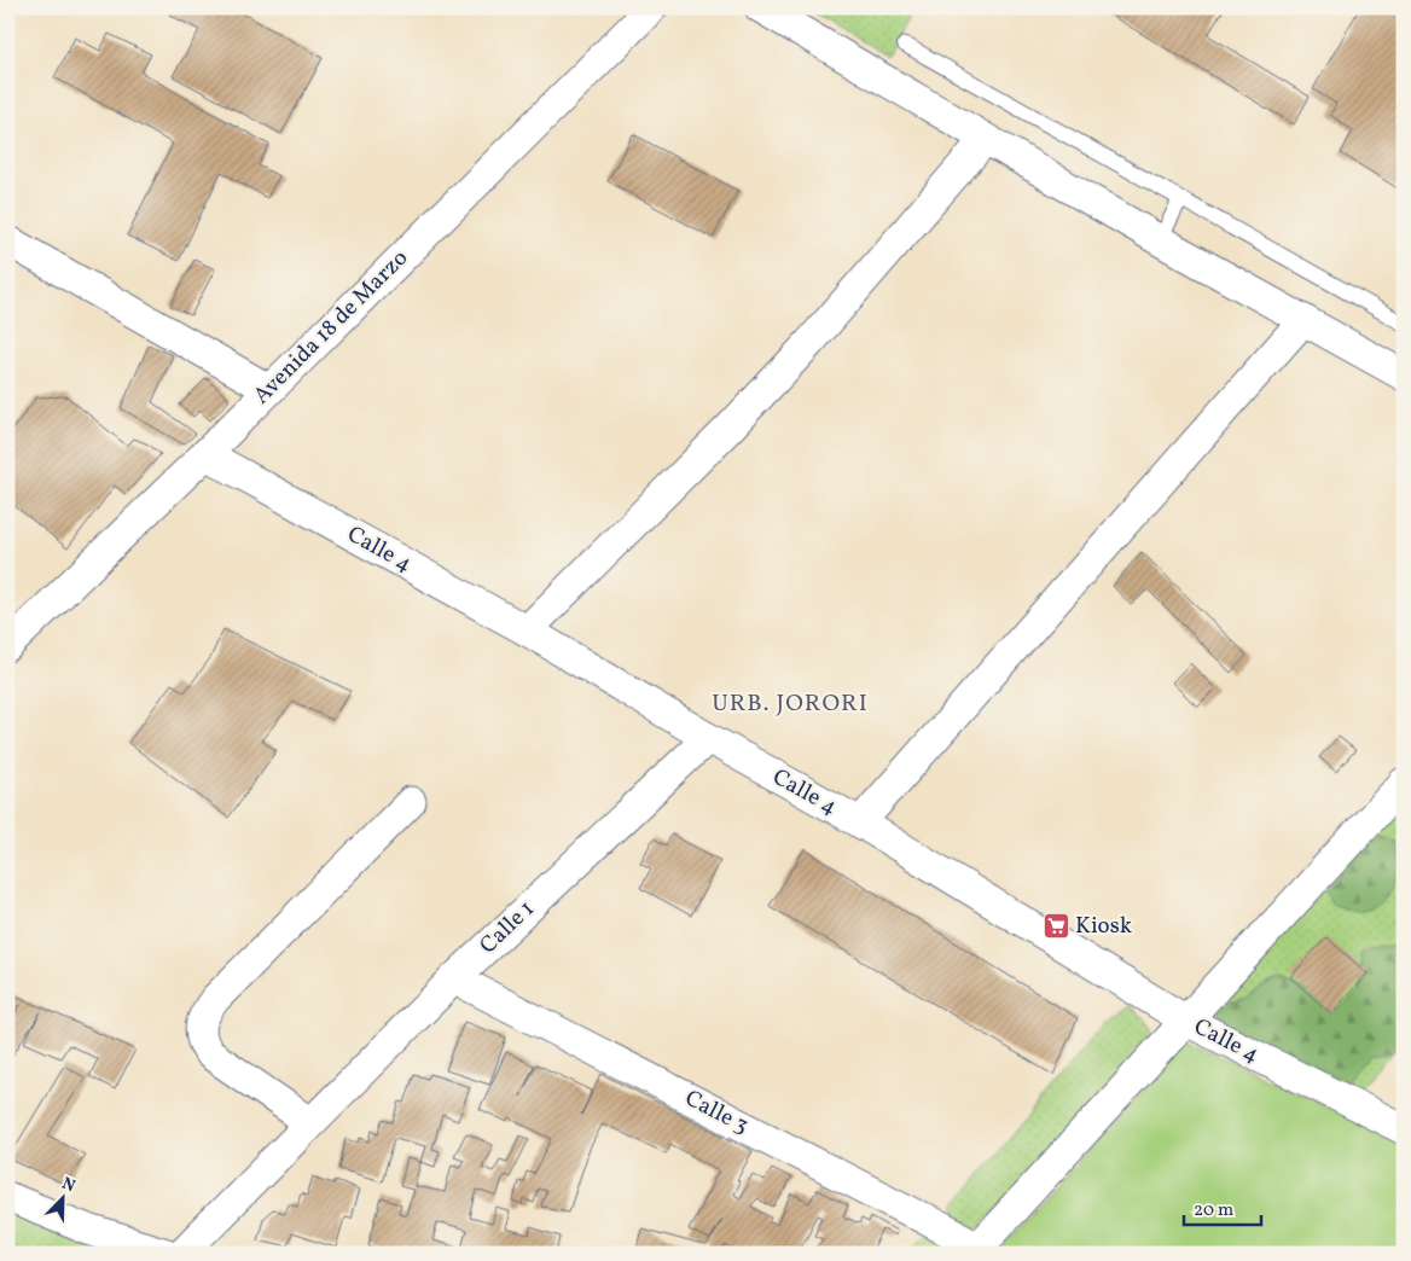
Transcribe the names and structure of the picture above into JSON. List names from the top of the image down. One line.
{"streets":{"street":["Avenida 18 de Marzo","Calle 4","Calle 1","Calle 3"]},"crossings":[["Avenida 18 de Marzo","Calle 4"],["Calle 4","Calle 1"],["Calle 1","Calle 3"]],"districts":["URB. JORORI"],"places":{"supermarket":["Kiosk"]},"scale_bar":"20 m","north":"top right"}
